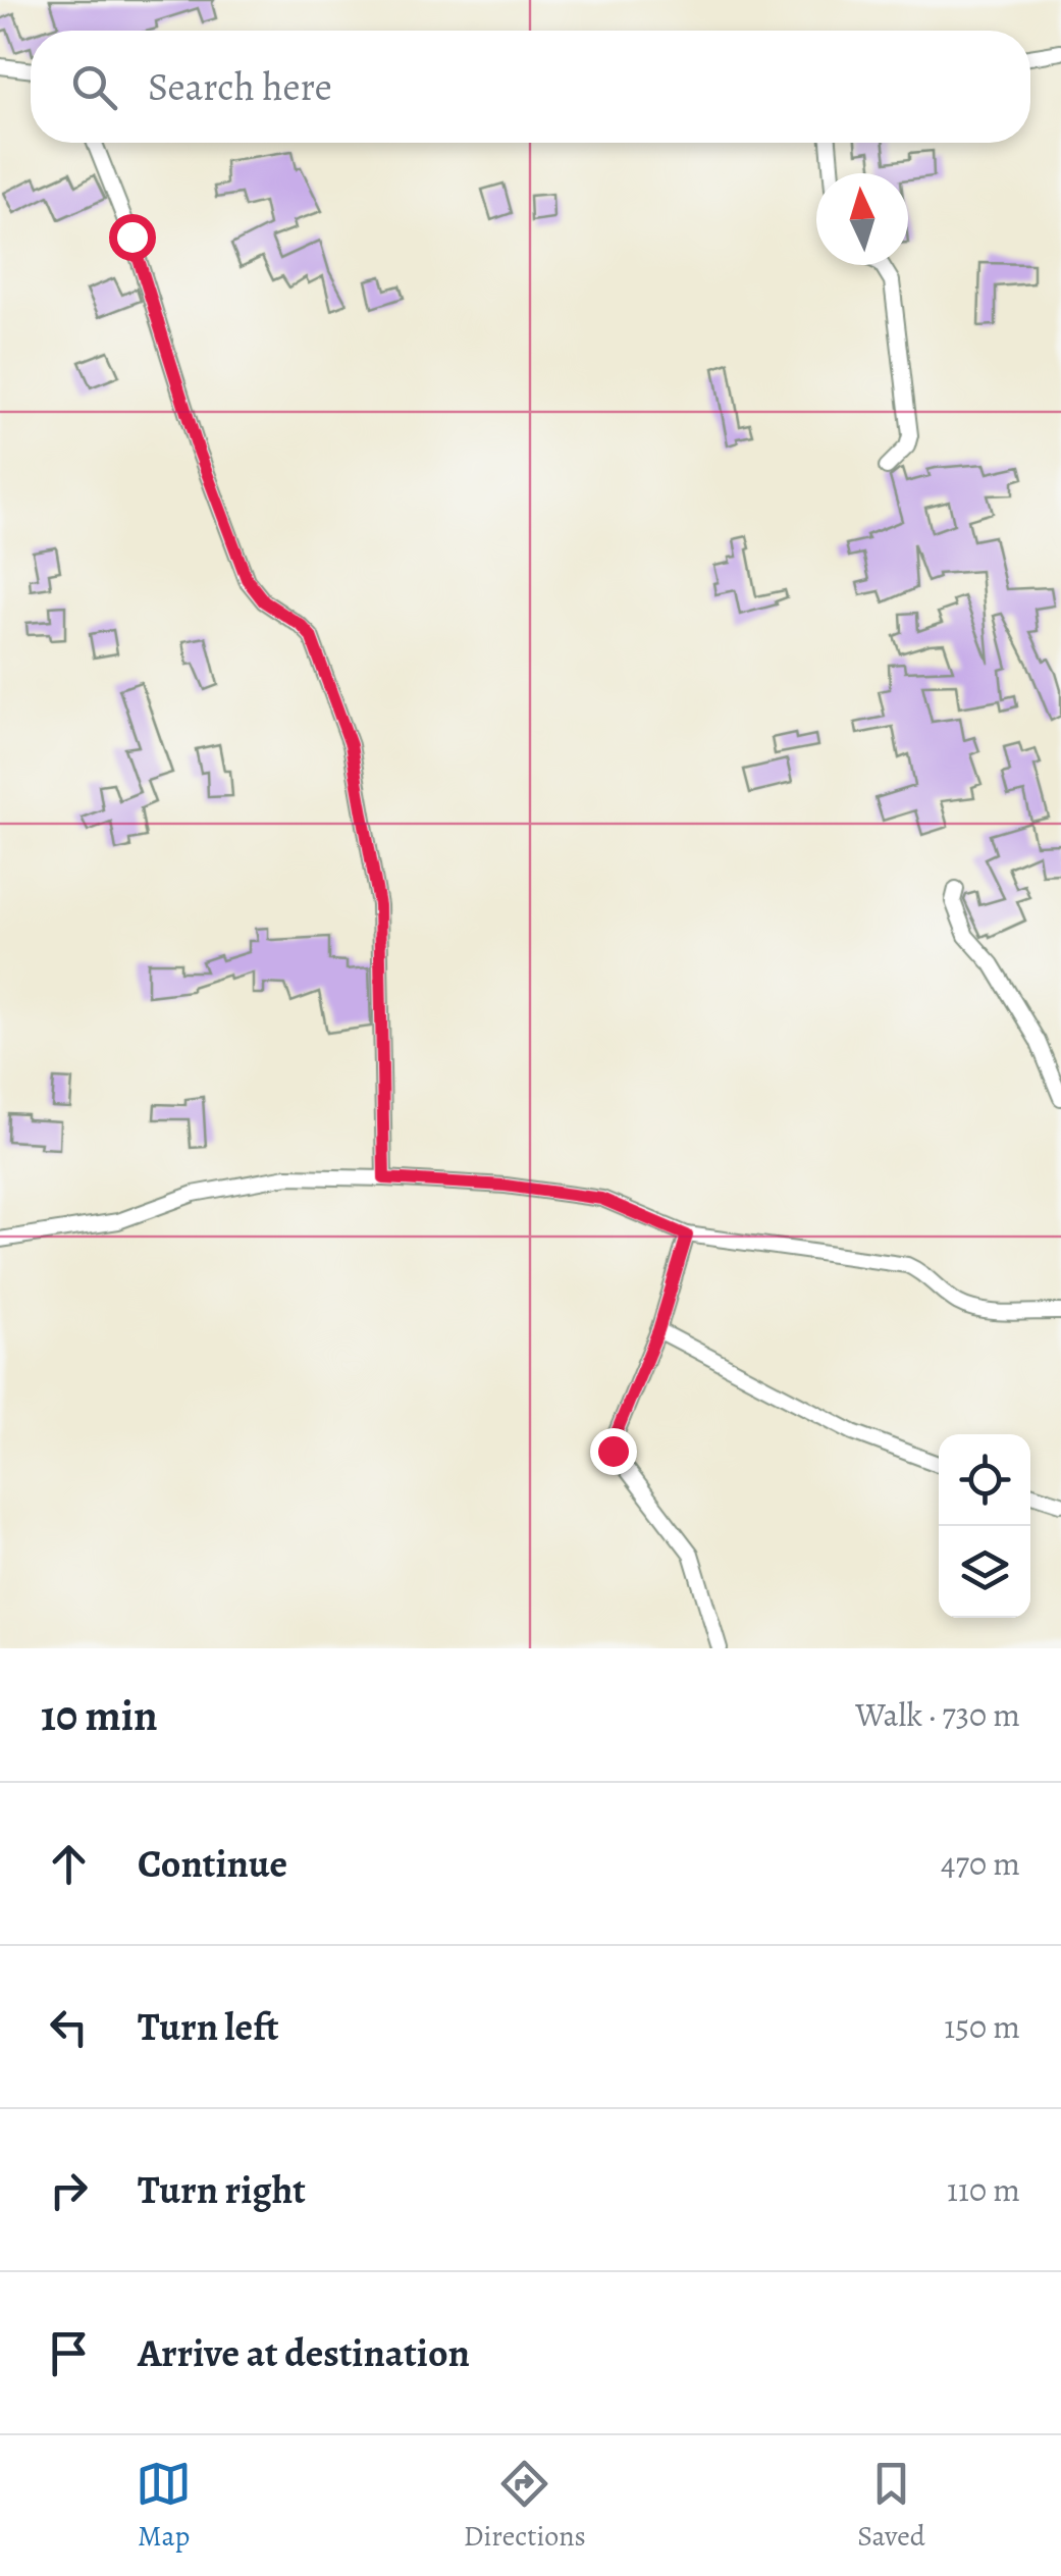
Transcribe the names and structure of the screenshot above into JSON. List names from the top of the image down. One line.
{"north":"top","page":{"search":"Search here","heading":["10 min","Walk · 730 m"],"list":[["Continue","470 m"],["Turn left","150 m"],["Turn right","110 m"],"Arrive at destination"],"nav":["Map","Directions","Saved"]}}
